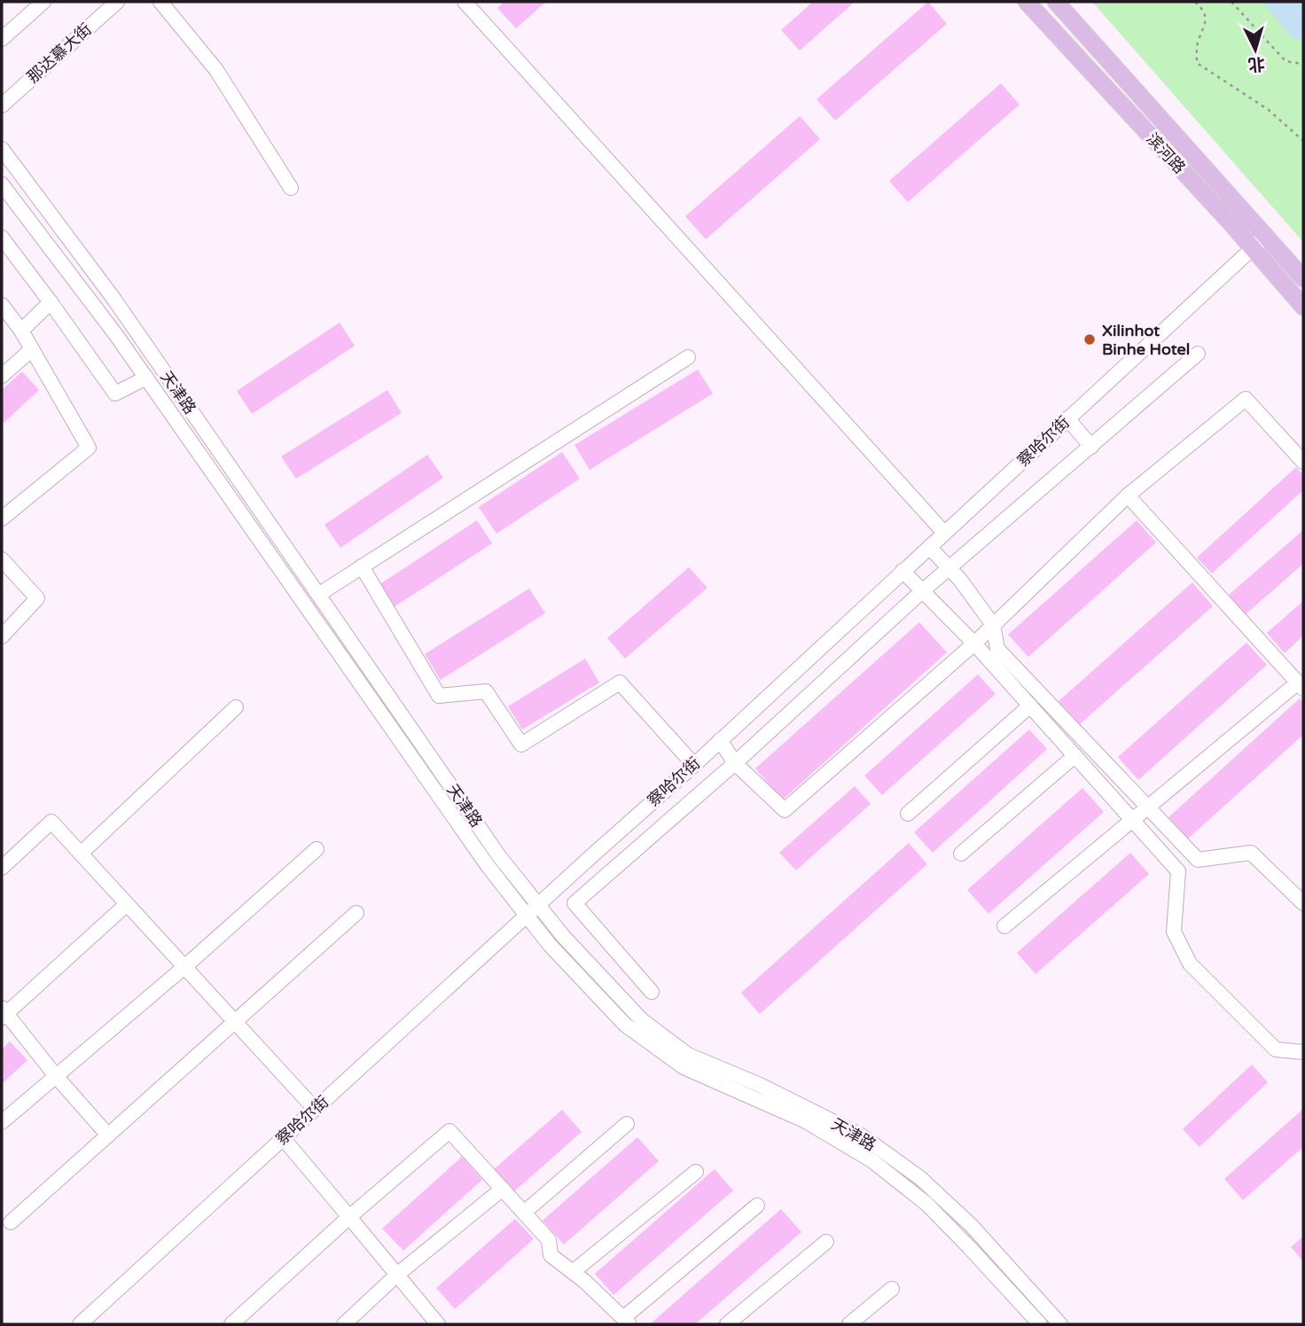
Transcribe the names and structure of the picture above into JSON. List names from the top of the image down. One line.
{"streets":{"main road":["滨河路"],"street":["那达慕大街","天津路","察哈尔街"]},"crossings":[["滨河路","察哈尔街"],["天津路","察哈尔街"]],"places":["Xilinhot Binhe Hotel"],"north":"bottom"}
